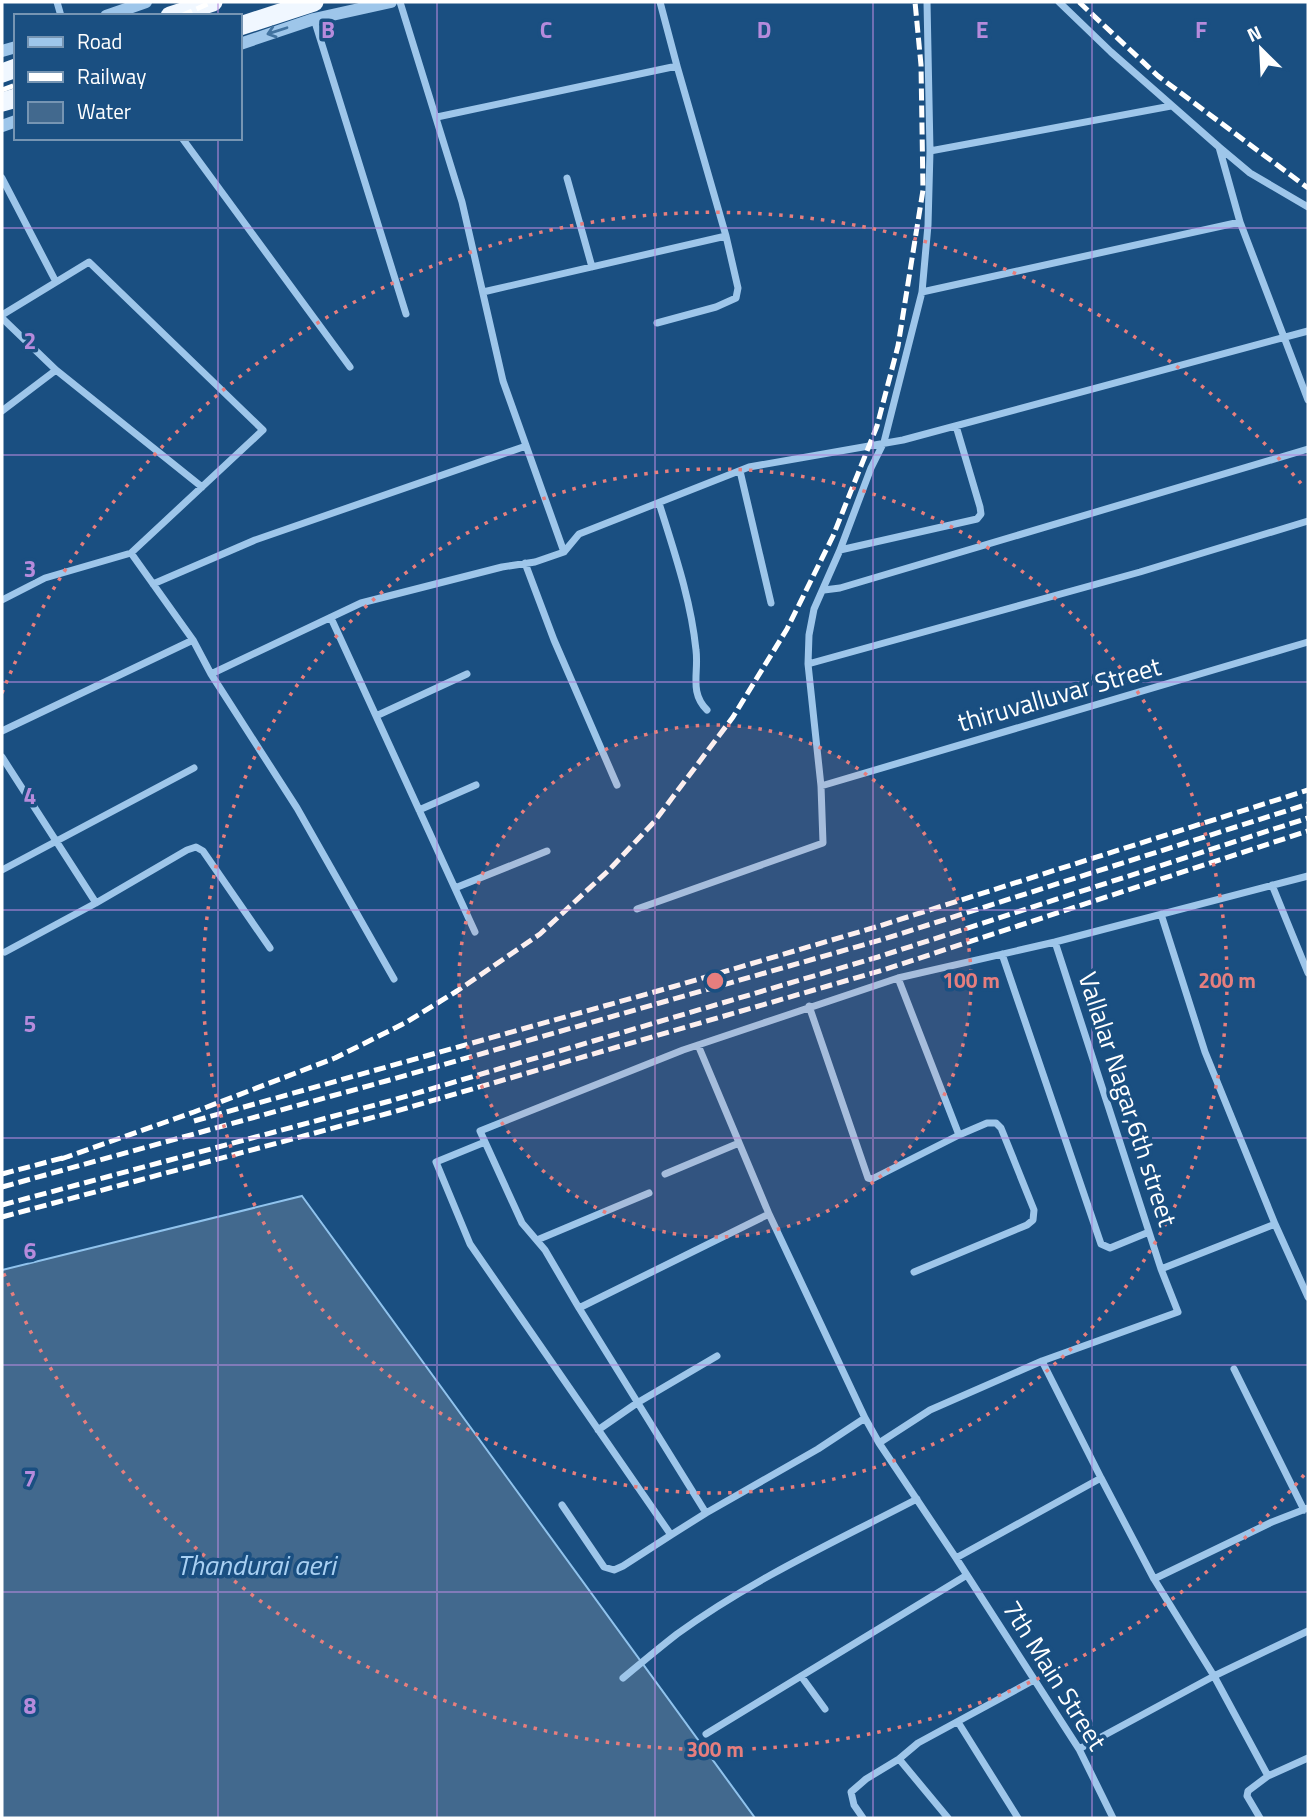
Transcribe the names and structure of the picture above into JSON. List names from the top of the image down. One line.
{"streets":{"street":["thiruvalluvar Street","Vallalar Nagar,6th street","7th Main Street"]},"water":["Thandurai aeri"],"legend":["Road","Railway","Water"],"north":"top left","grid":{"columns":["B","C","D","E","F"],"rows":["2","3","4","5","6","7","8"]},"rings":["100 m","200 m","300 m"]}
